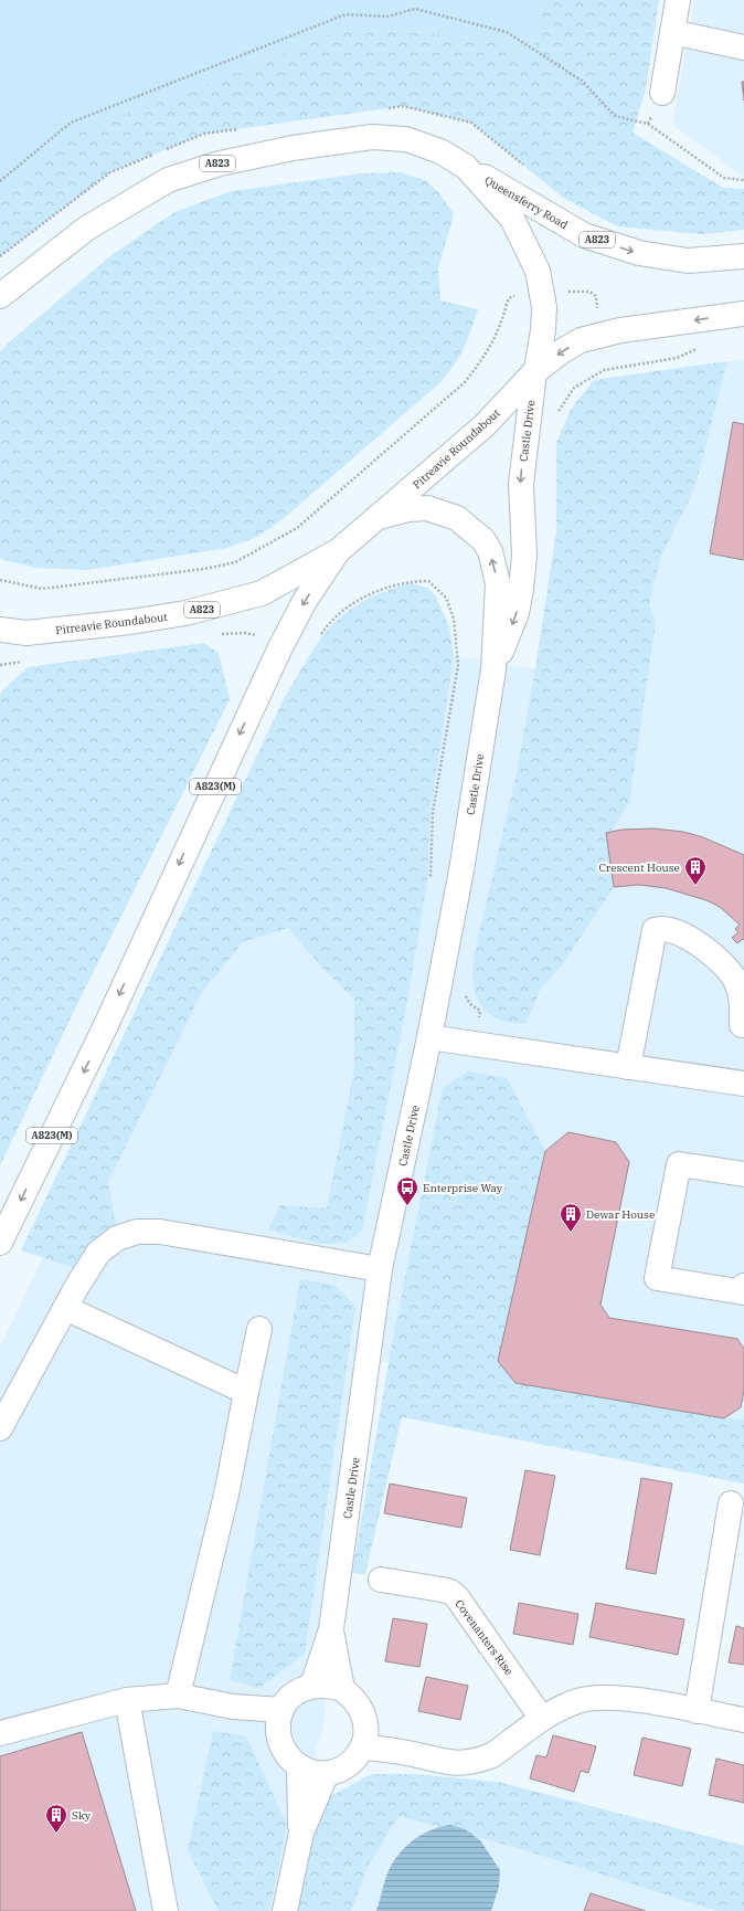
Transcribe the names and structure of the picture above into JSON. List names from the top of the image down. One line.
{"streets":{"main road":["A823","Queensferry Road","Castle Drive","Pitreavie Roundabout","A823(M)","Covenanters Rise"]},"crossings":[["A823","Queensferry Road"],["A823","Castle Drive"],["A823","Pitreavie Roundabout"],["Castle Drive","Pitreavie Roundabout"],["Pitreavie Roundabout","A823(M)"]],"one_way":["Queensferry Road"],"places":{"building":["Crescent House","Dewar House","Sky"],"bus stop":["Enterprise Way"]}}
